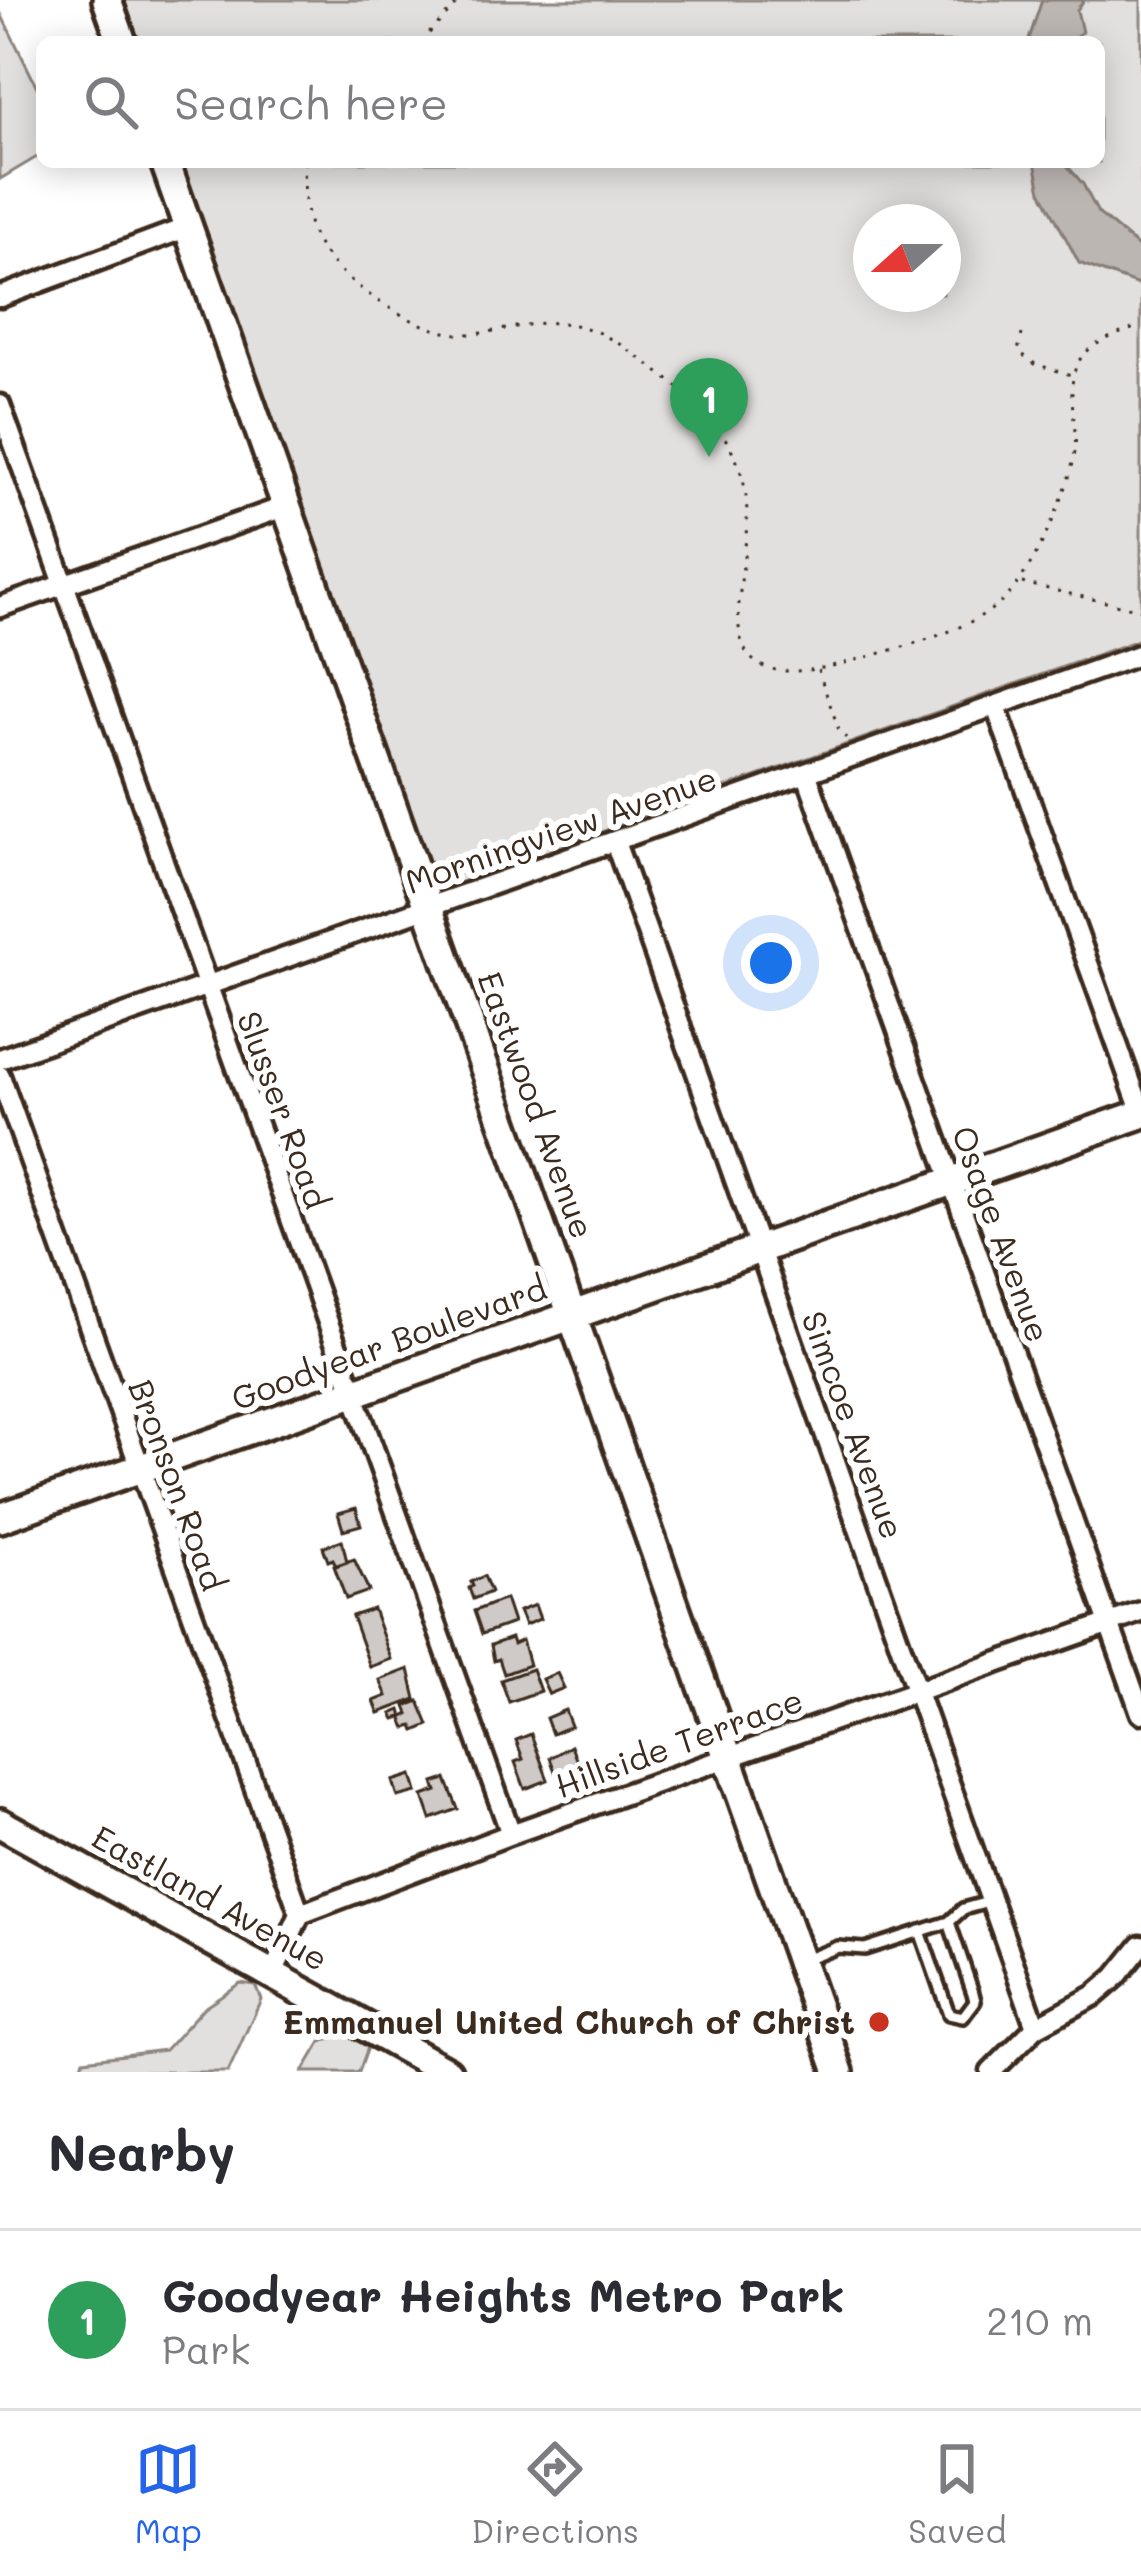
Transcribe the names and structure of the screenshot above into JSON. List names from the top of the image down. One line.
{"streets":{"street":["Morningview Avenue","Eastwood Avenue","Slusser Road","Osage Avenue","Goodyear Boulevard","Simcoe Avenue","Bronson Road","Hillside Terrace","Eastland Avenue"]},"crossings":[["Morningview Avenue","Eastwood Avenue"],["Morningview Avenue","Slusser Road"],["Morningview Avenue","Osage Avenue"],["Morningview Avenue","Simcoe Avenue"],["Eastwood Avenue","Goodyear Boulevard"],["Eastwood Avenue","Hillside Terrace"],["Slusser Road","Goodyear Boulevard"],["Slusser Road","Hillside Terrace"],["Osage Avenue","Goodyear Boulevard"],["Osage Avenue","Hillside Terrace"],["Goodyear Boulevard","Simcoe Avenue"],["Goodyear Boulevard","Bronson Road"],["Simcoe Avenue","Hillside Terrace"],["Bronson Road","Hillside Terrace"]],"places":["Emmanuel United Church of Christ"],"north":"left","page":{"search":"Search here","pins":"1","heading":"Nearby","list":[{"mark":"1","name":"Goodyear Heights Metro Park","note":"Park","value":"210 m"}],"nav":["Map","Directions","Saved"]}}
